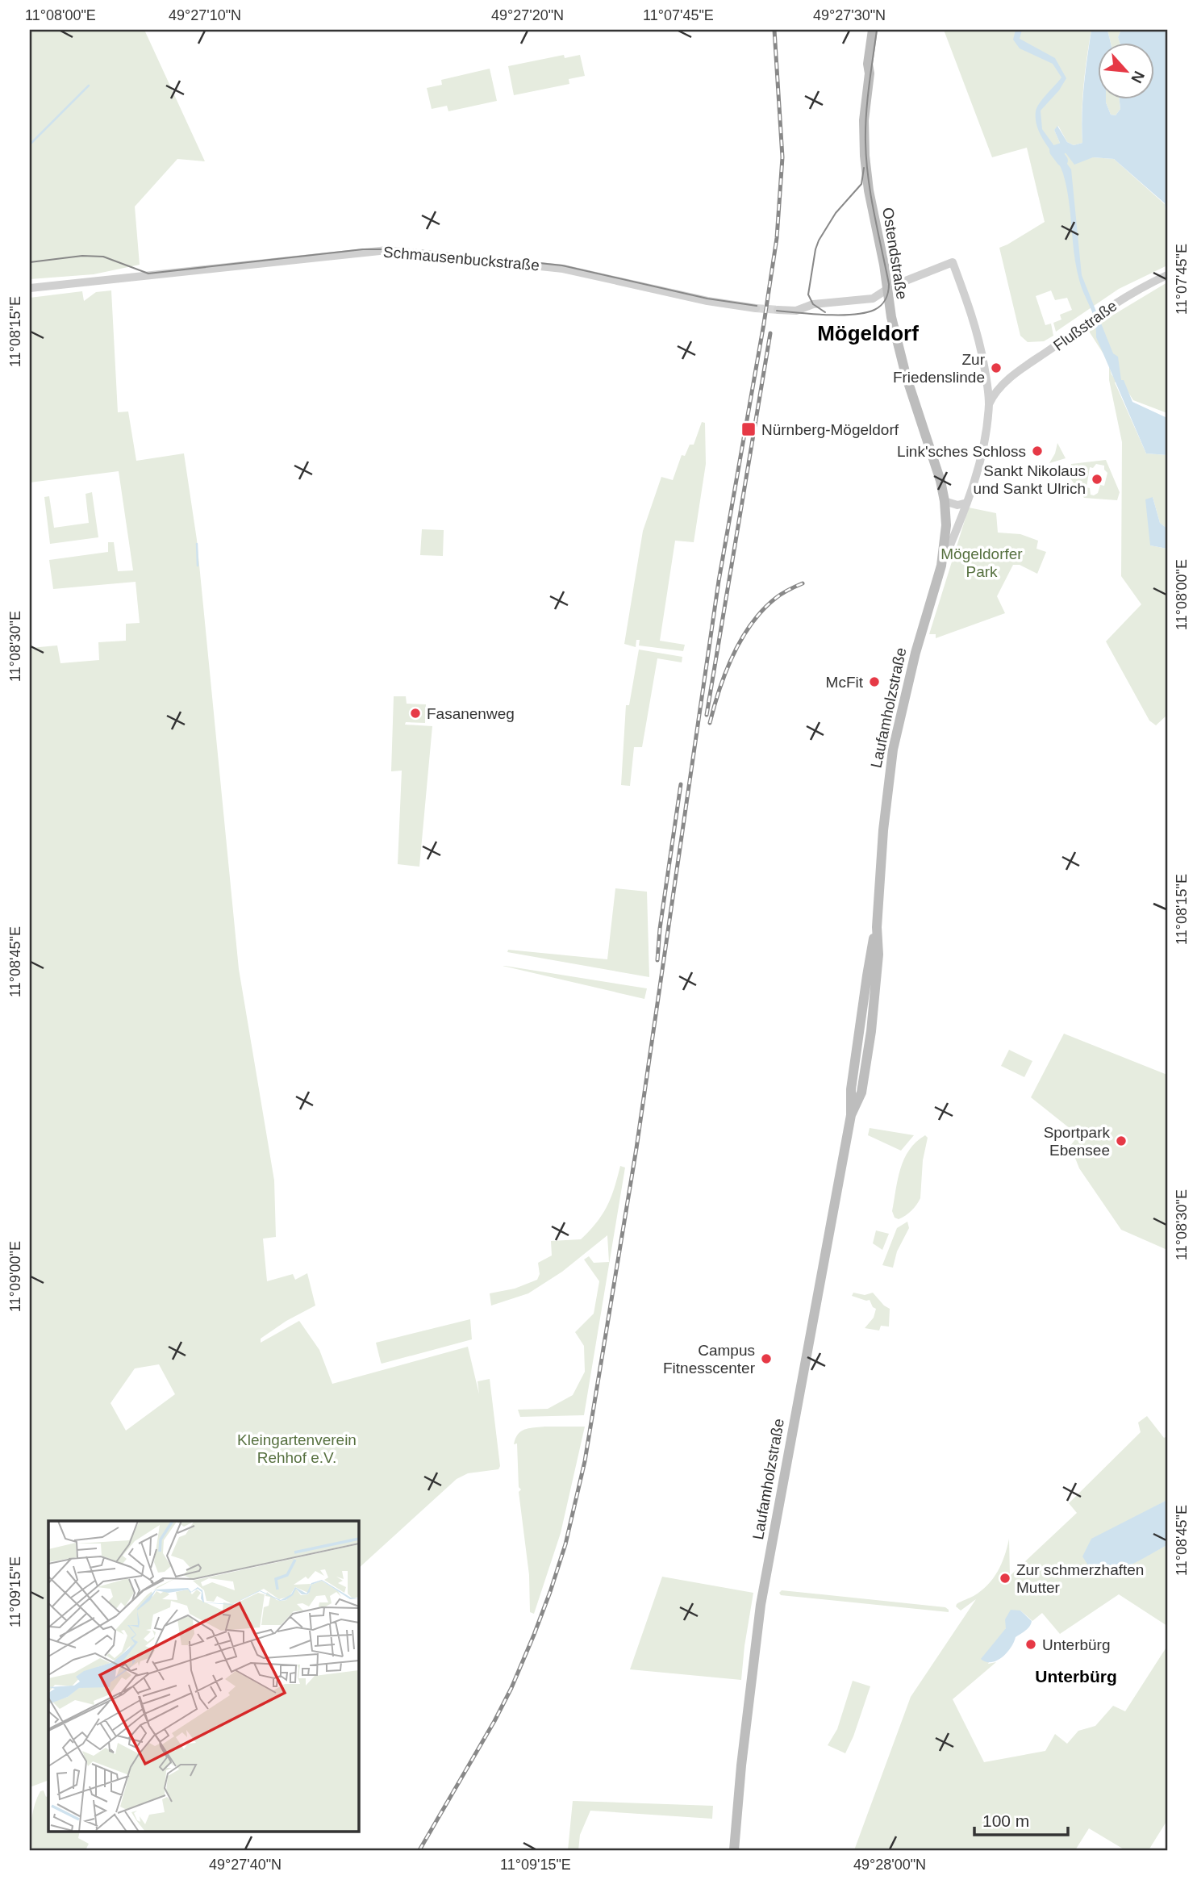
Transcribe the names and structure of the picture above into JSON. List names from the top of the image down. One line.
{"streets":{"main road":["Ostendstraße","Laufamholzstraße"],"street":["Schmausenbuckstraße","Flußstraße"]},"crossings":[["Ostendstraße","Laufamholzstraße"],["Flußstraße","Laufamholzstraße"]],"districts":["Mögeldorf","Unterbürg"],"parks":["Mögeldorfer Park","Kleingartenverein Rehhof e.V."],"places":{"other":["Zur Friedenslinde","Link'sches Schloss","Sankt Nikolaus und Sankt Ulrich","McFit","Fasanenweg","Sportpark Ebensee","Campus Fitnesscenter","Zur schmerzhaften Mutter","Unterbürg"],"transit":["Nürnberg-Mögeldorf"]},"scale_bar":"100 m","north":"bottom right","coordinates":["11°08'00\"E","49°27'10\"N","49°27'20\"N","11°07'45\"E","49°27'30\"N","11°08'15\"E","11°08'30\"E","11°08'45\"E","11°09'00\"E","11°09'15\"E","49°27'40\"N","49°28'00\"N"]}
